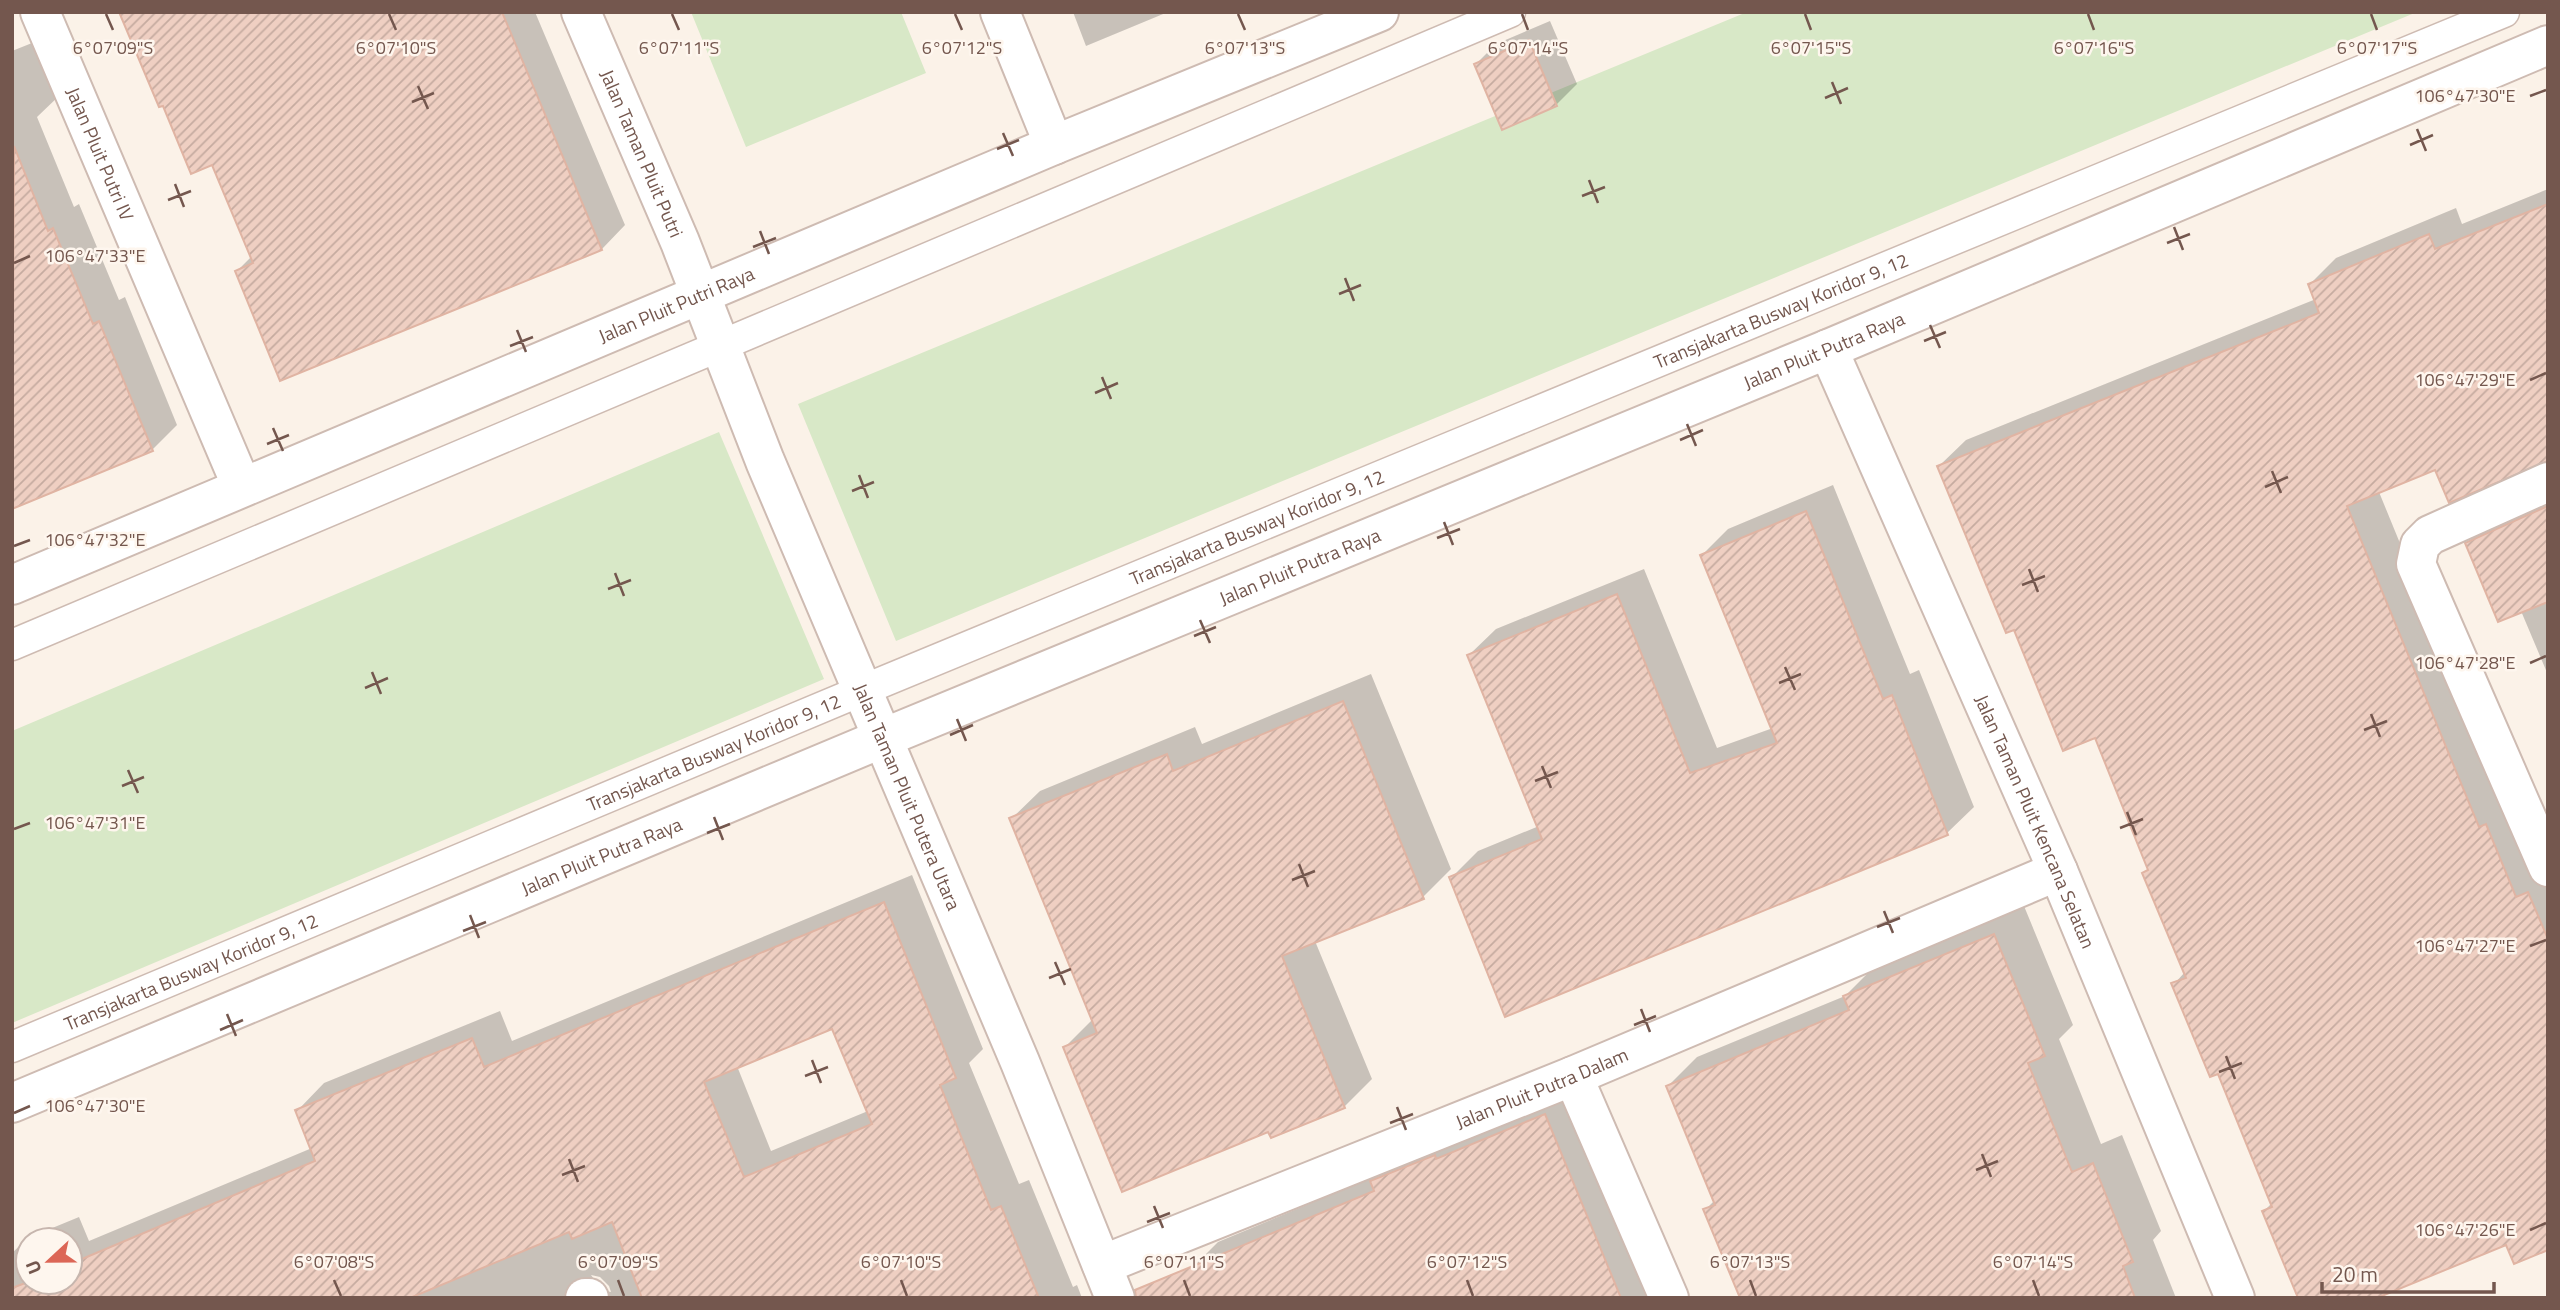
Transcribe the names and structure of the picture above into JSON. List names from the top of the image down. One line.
{"streets":{"street":["Jalan Pluit Putri IV","Jalan Taman Pluit Putri","Jalan Pluit Putri Raya","Jalan Pluit Putra Raya","Jalan Taman Pluit Putera Utara","Jalan Taman Pluit Kencana Selatan","Jalan Pluit Putra Dalam"],"lane":["Transjakarta Busway Koridor 9, 12"]},"crossings":[["Jalan Pluit Putri IV","Jalan Pluit Putri Raya"],["Jalan Taman Pluit Putri","Jalan Pluit Putri Raya"],["Jalan Taman Pluit Putri","Jalan Taman Pluit Putera Utara"],["Jalan Pluit Putri Raya","Jalan Taman Pluit Putera Utara"],["Transjakarta Busway Koridor 9, 12","Jalan Taman Pluit Putera Utara"],["Jalan Pluit Putra Raya","Jalan Taman Pluit Putera Utara"],["Jalan Pluit Putra Raya","Jalan Taman Pluit Kencana Selatan"],["Jalan Taman Pluit Putera Utara","Jalan Pluit Putra Dalam"],["Jalan Taman Pluit Kencana Selatan","Jalan Pluit Putra Dalam"]],"scale_bar":"20 m","north":"left","coordinates":["6°07'17\"S","6°07'09\"S","6°07'10\"S","6°07'11\"S","6°07'12\"S","6°07'13\"S","6°07'14\"S","6°07'15\"S","6°07'16\"S","106°47'30\"E","106°47'33\"E","106°47'29\"E","106°47'32\"E","106°47'28\"E","106°47'31\"E","106°47'27\"E","106°47'26\"E","6°07'08\"S"]}
